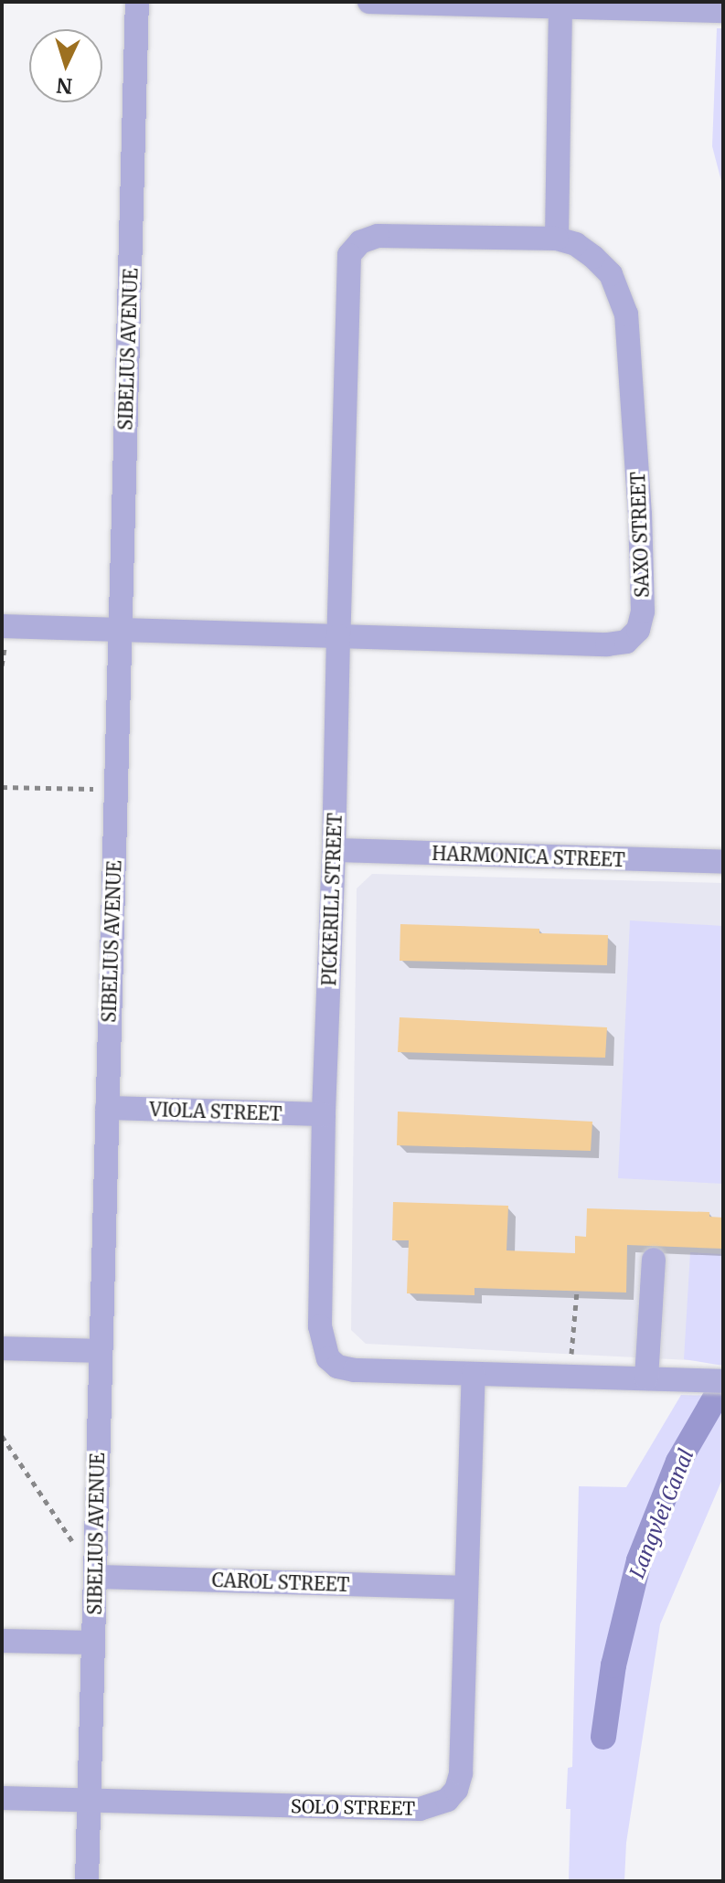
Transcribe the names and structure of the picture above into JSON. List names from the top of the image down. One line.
{"streets":{"street":["SIBELIUS AVENUE","SAXO STREET","HARMONICA STREET","PICKERILL STREET","VIOLA STREET","CAROL STREET","SOLO STREET"]},"crossings":[["SIBELIUS AVENUE","SAXO STREET"],["SIBELIUS AVENUE","VIOLA STREET"],["SIBELIUS AVENUE","CAROL STREET"],["SIBELIUS AVENUE","SOLO STREET"],["SAXO STREET","PICKERILL STREET"],["HARMONICA STREET","PICKERILL STREET"],["PICKERILL STREET","VIOLA STREET"],["PICKERILL STREET","SOLO STREET"],["CAROL STREET","SOLO STREET"]],"water":["Langvlei Canal"],"north":"bottom"}
